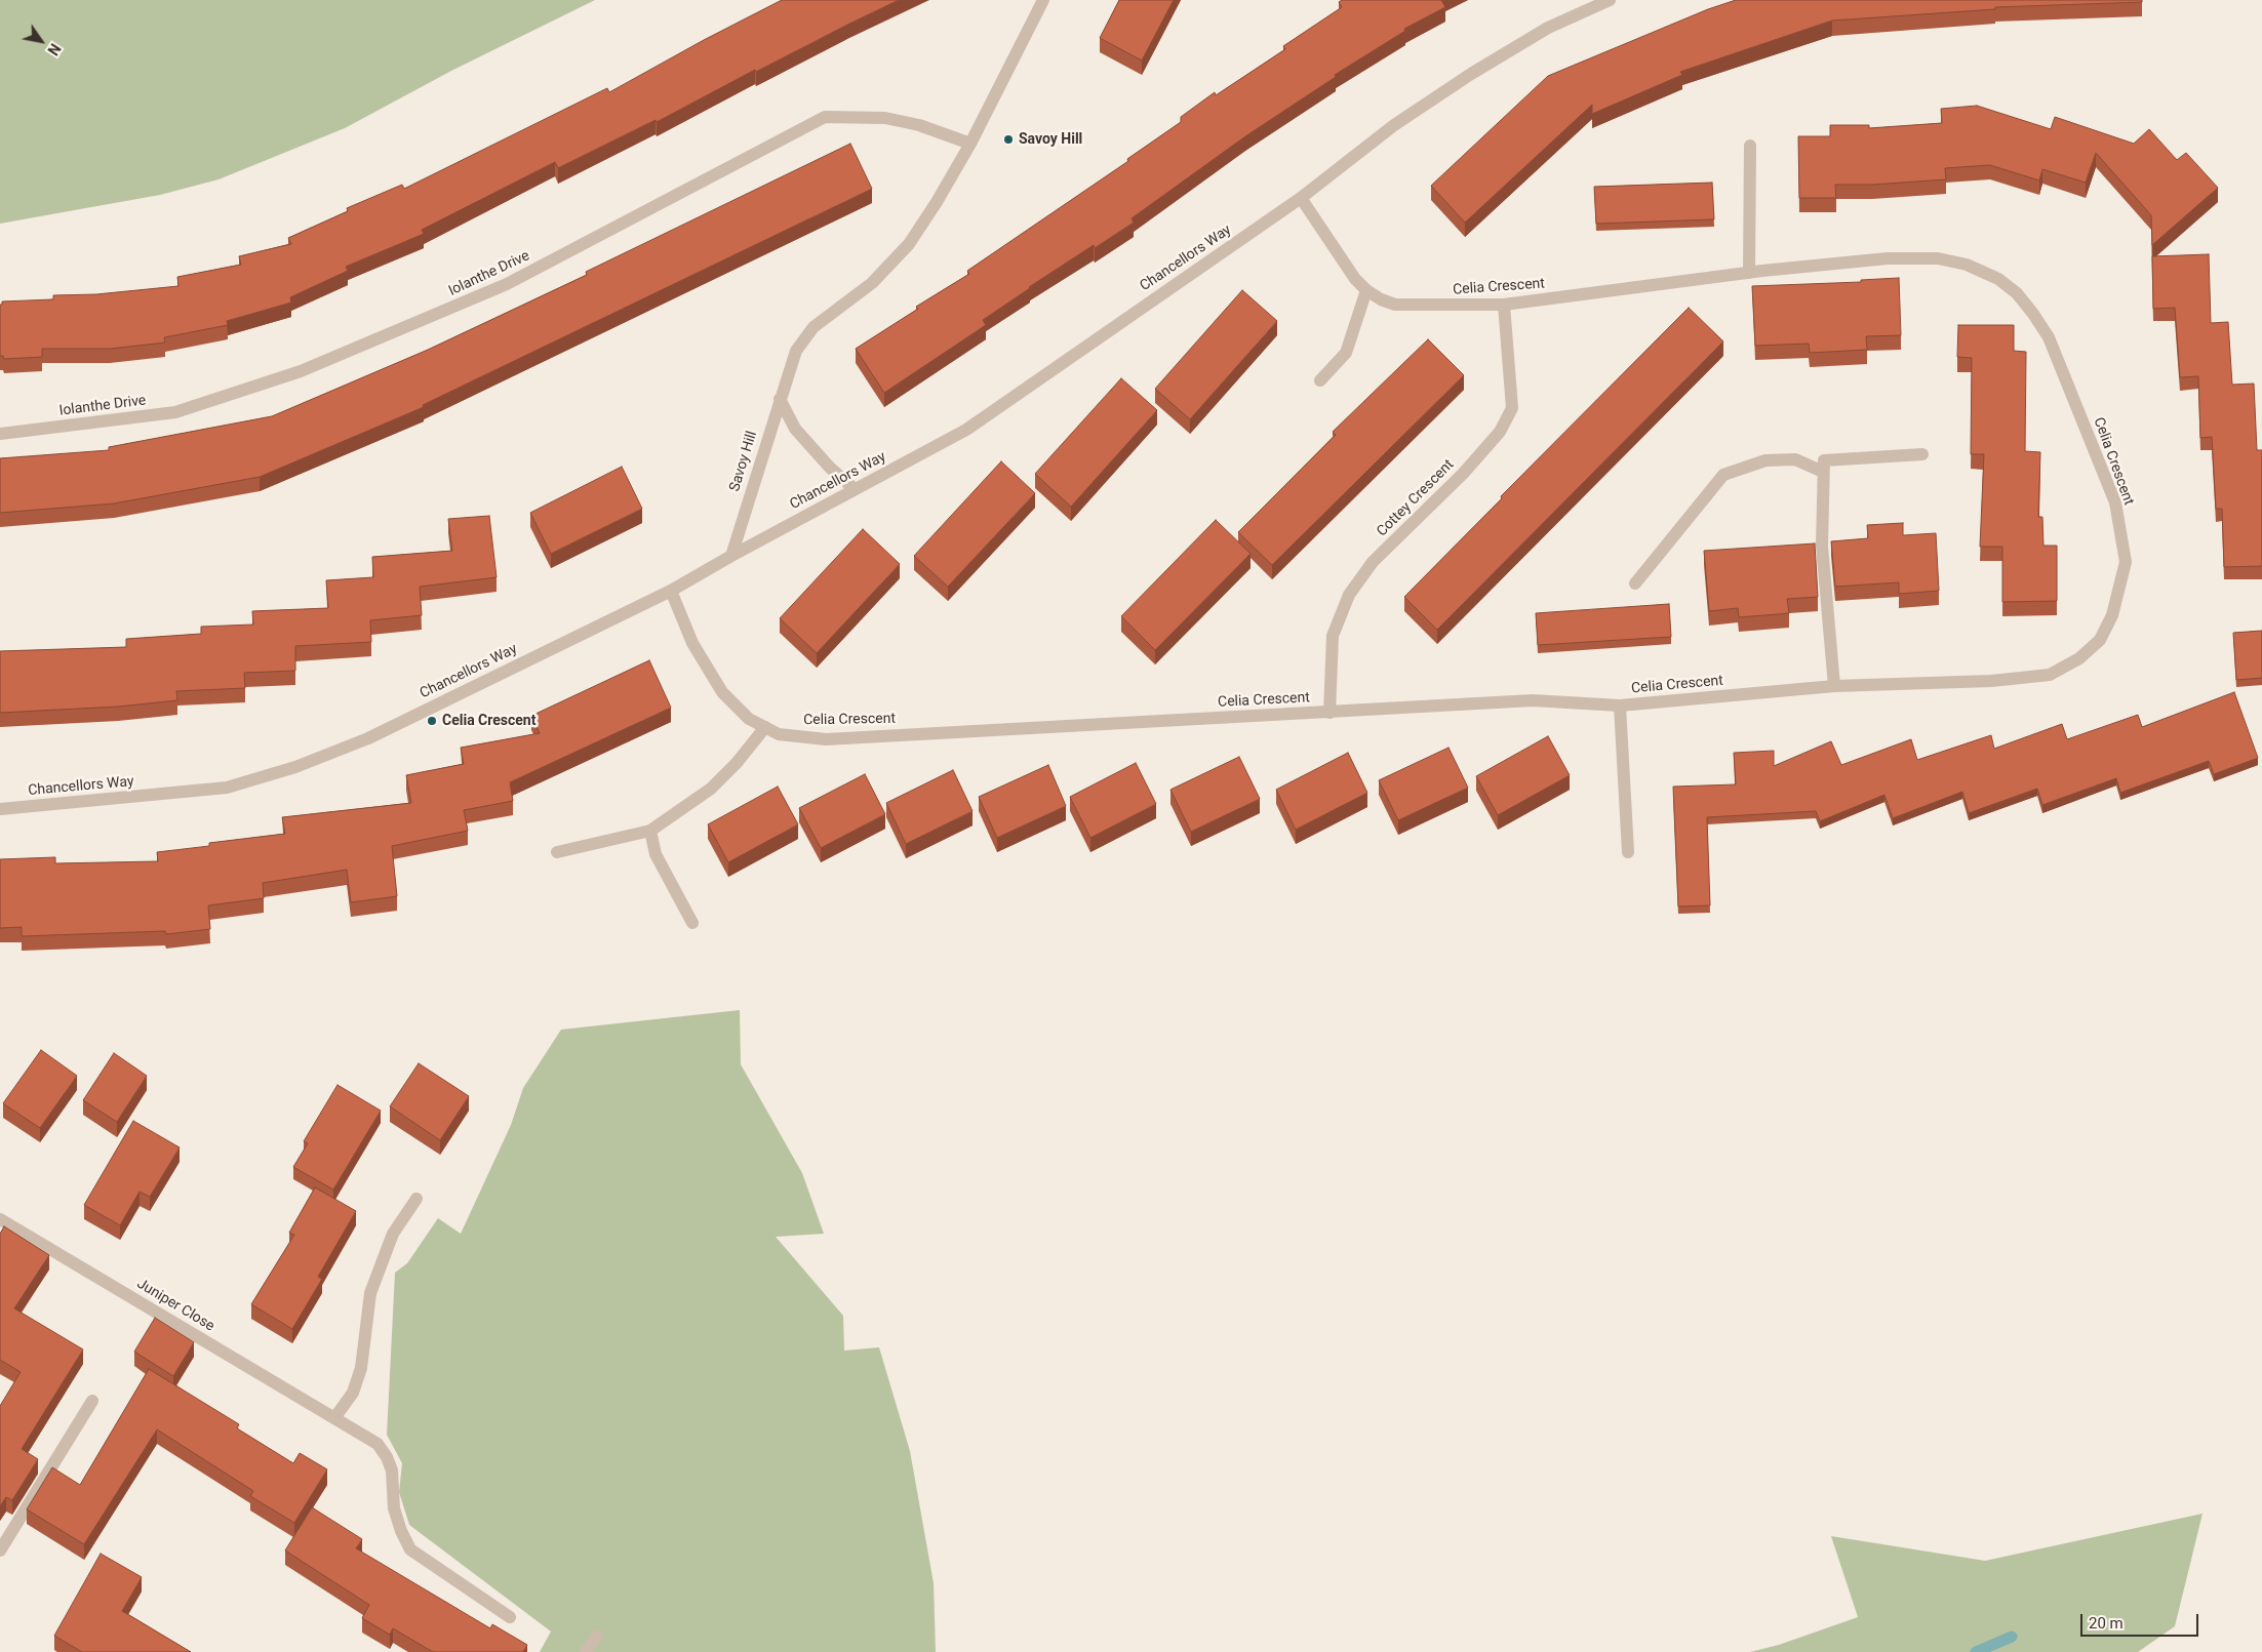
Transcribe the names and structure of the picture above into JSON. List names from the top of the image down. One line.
{"streets":{"street":["Chancellors Way","Iolanthe Drive","Celia Crescent","Savoy Hill","Cottey Crescent","Juniper Close"]},"crossings":[["Chancellors Way","Celia Crescent"],["Chancellors Way","Savoy Hill"],["Iolanthe Drive","Savoy Hill"],["Celia Crescent","Cottey Crescent"]],"places":["Savoy Hill","Celia Crescent"],"scale_bar":"20 m","north":"bottom right"}
